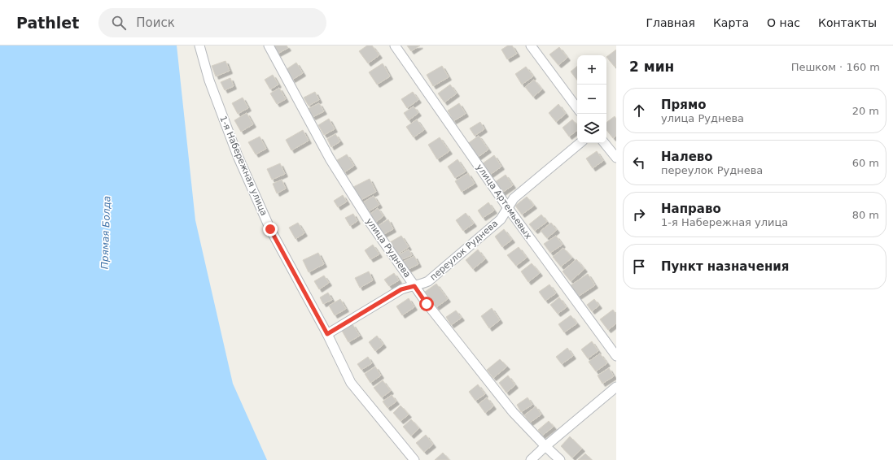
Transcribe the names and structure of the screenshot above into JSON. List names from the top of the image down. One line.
{"streets":{"street":["1-я Набережная улица","улица Артемьевых","улица Руднева","переулок Руднева"]},"crossings":[["1-я Набережная улица","переулок Руднева"],["улица Артемьевых","переулок Руднева"],["улица Руднева","переулок Руднева"]],"water":["Прямая Болда"],"page":{"header":"Pathlet","search":"Поиск","nav":["Главная","Карта","О нас","Контакты"],"heading":["2 мин","Пешком · 160 m"],"map_buttons":["+","−"],"list":[["Прямо","улица Руднева","20 m"],["Налево","переулок Руднева","60 m"],["Направо","1-я Набережная улица","80 m"],"Пункт назначения"]}}
